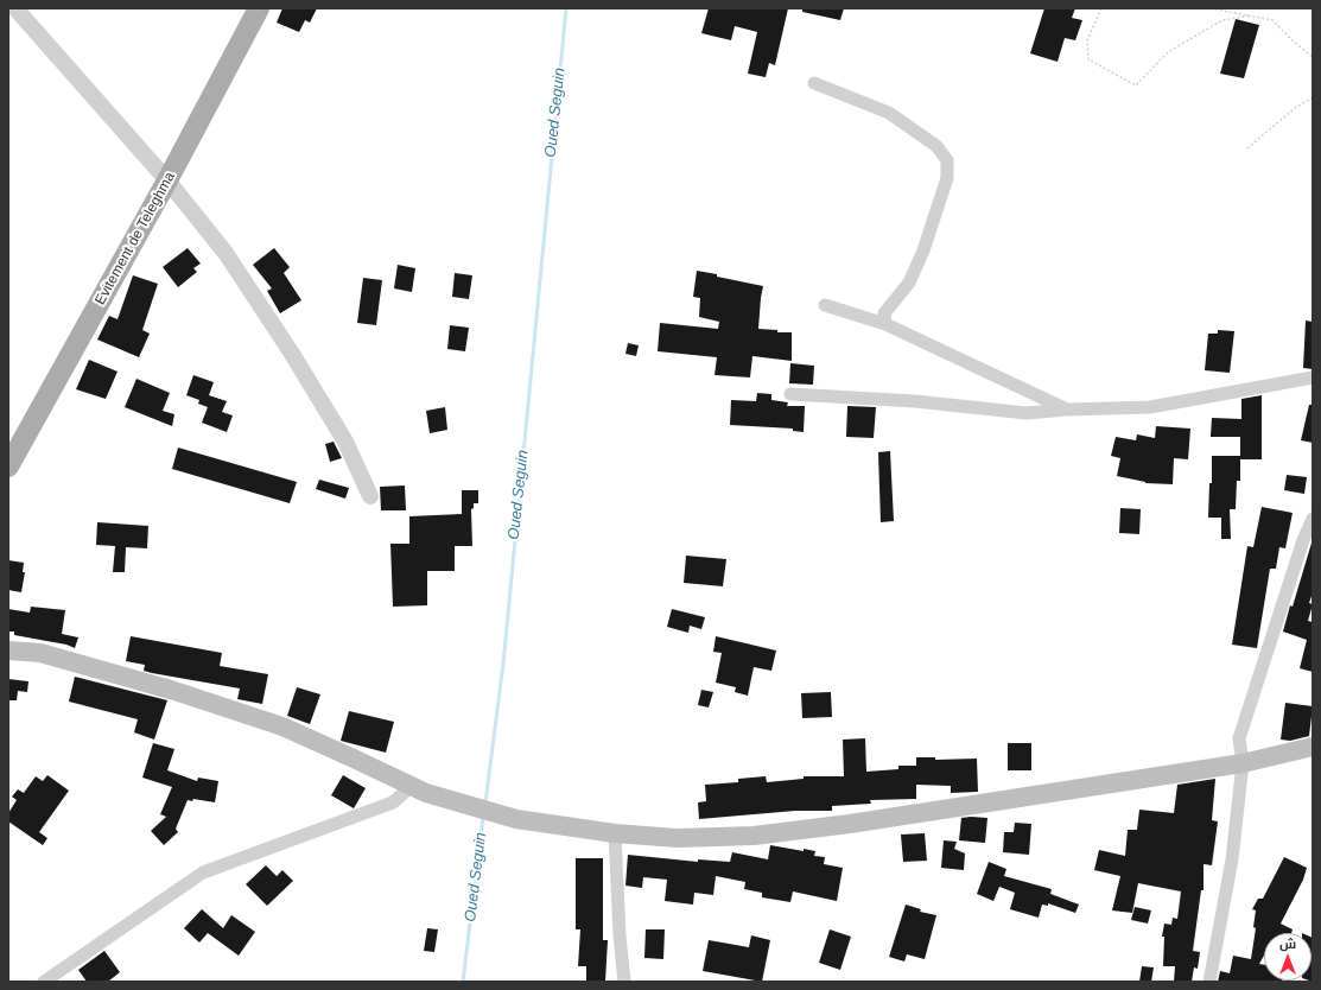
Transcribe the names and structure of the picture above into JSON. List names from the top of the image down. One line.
{"streets":{"main road":["Evitement de Teleghma"]},"water":["Oued Seguin"],"north":"top"}
